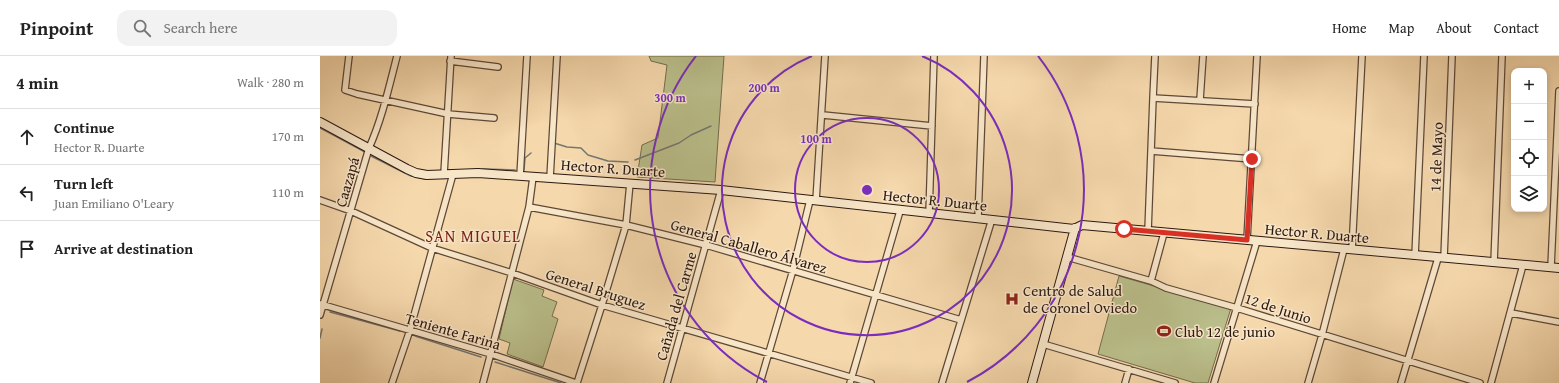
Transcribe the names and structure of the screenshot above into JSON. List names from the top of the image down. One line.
{"streets":{"street":["14 de Mayo","Hector R. Duarte","Caazapá","General Caballero Álvarez","General Bruguez","Cañada del Carme","12 de Junio","Teniente Farina"]},"crossings":[["14 de Mayo","Hector R. Duarte"],["14 de Mayo","12 de Junio"],["Hector R. Duarte","Caazapá"],["Hector R. Duarte","Cañada del Carme"],["Caazapá","General Bruguez"],["Caazapá","Teniente Farina"],["General Caballero Álvarez","Cañada del Carme"],["General Bruguez","Cañada del Carme"]],"districts":["SAN MIGUEL"],"places":{"hospital":["Centro de Salud de Coronel Oviedo"],"sports":["Club 12 de junio"]},"page":{"header":"Pinpoint","search":"Search here","nav":["Home","Map","About","Contact"],"heading":["4 min","Walk · 280 m"],"map_buttons":["+","−"],"list":[["Continue","Hector R. Duarte","170 m"],["Turn left","Juan Emiliano O'Leary","110 m"],"Arrive at destination"]},"rings":["200 m","300 m","100 m"]}
